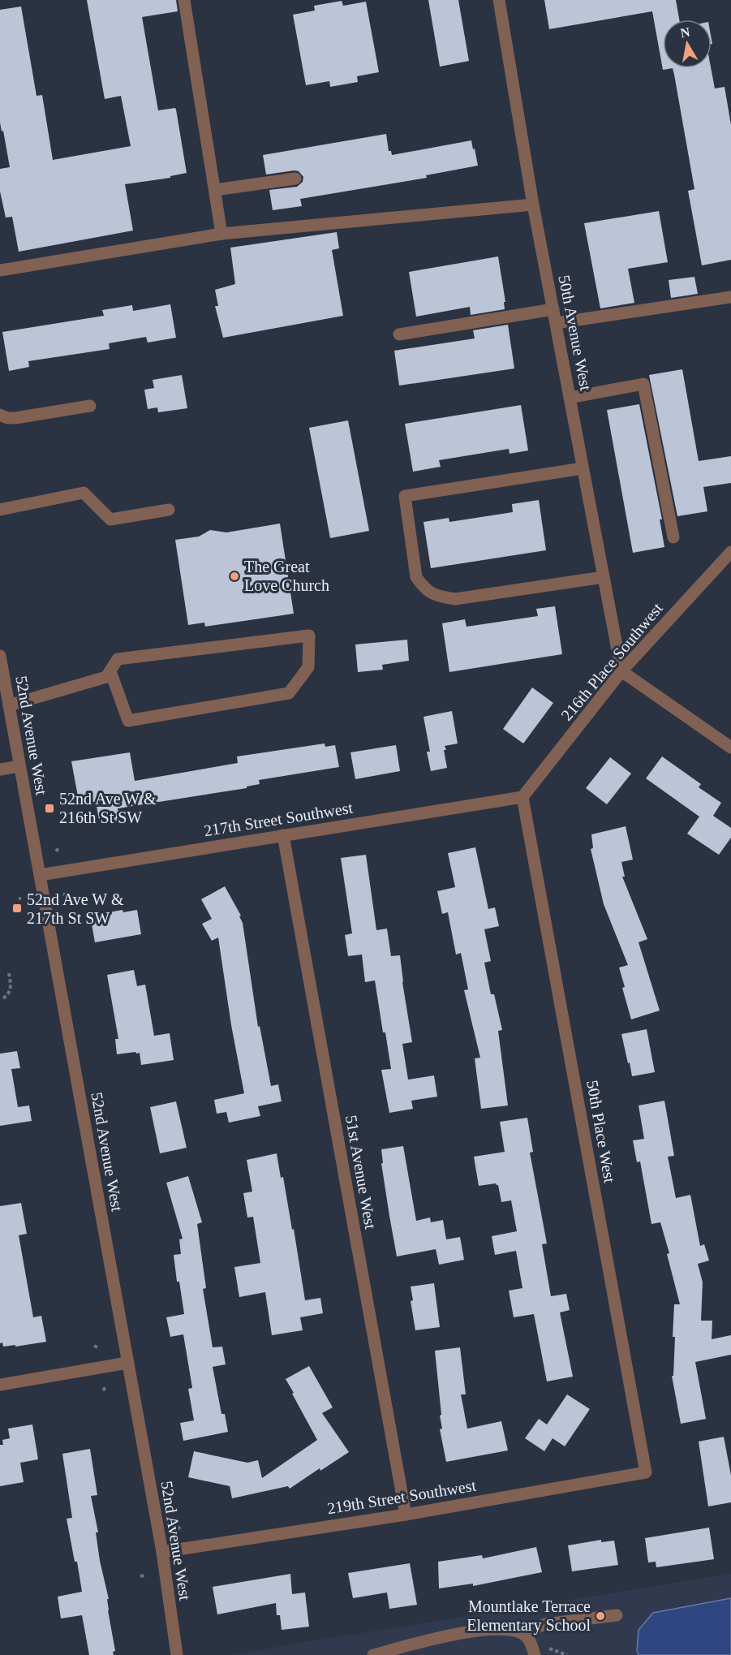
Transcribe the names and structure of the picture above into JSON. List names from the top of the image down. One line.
{"streets":{"street":["50th Avenue West","216th Place Southwest","52nd Avenue West","217th Street Southwest","50th Place West","51st Avenue West","219th Street Southwest"]},"crossings":[["50th Avenue West","216th Place Southwest"],["216th Place Southwest","217th Street Southwest"],["216th Place Southwest","50th Place West"],["52nd Avenue West","217th Street Southwest"],["52nd Avenue West","219th Street Southwest"],["217th Street Southwest","50th Place West"],["217th Street Southwest","51st Avenue West"],["50th Place West","219th Street Southwest"],["51st Avenue West","219th Street Southwest"]],"places":{"other":["The Great Love Church","Mountlake Terrace Elementary School"],"transit":["52nd Ave W & 216th St SW","52nd Ave W & 217th St SW"]},"north":"top"}
